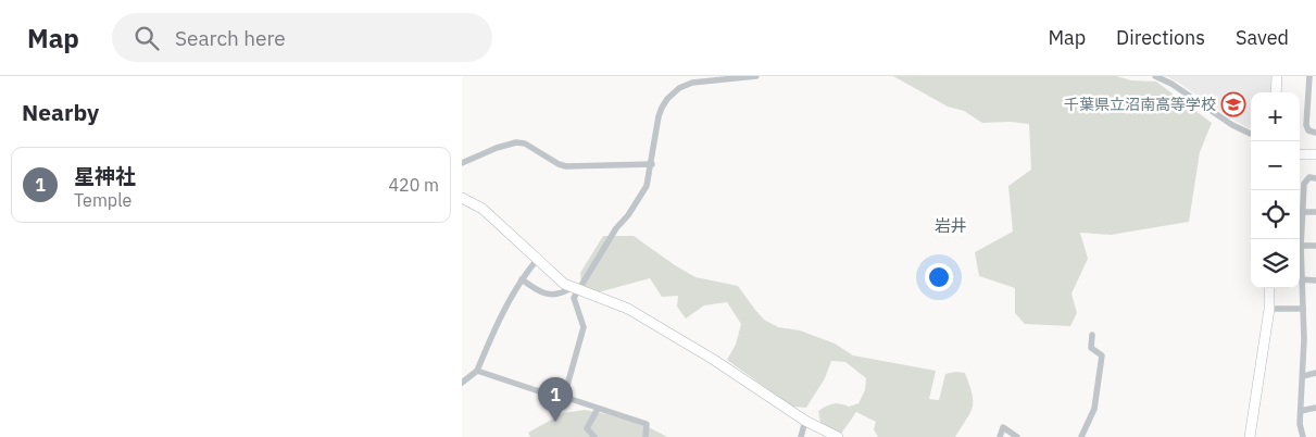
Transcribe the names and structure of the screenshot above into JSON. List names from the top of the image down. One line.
{"districts":["岩井"],"places":{"school or university":["千葉県立沼南高等学校"]},"page":{"header":"Map","search":"Search here","nav":["Map","Directions","Saved"],"heading":"Nearby","map_buttons":["+","−"],"list":[{"mark":"1","name":"星神社","note":"Temple","value":"420 m"}],"pins":"1"}}
